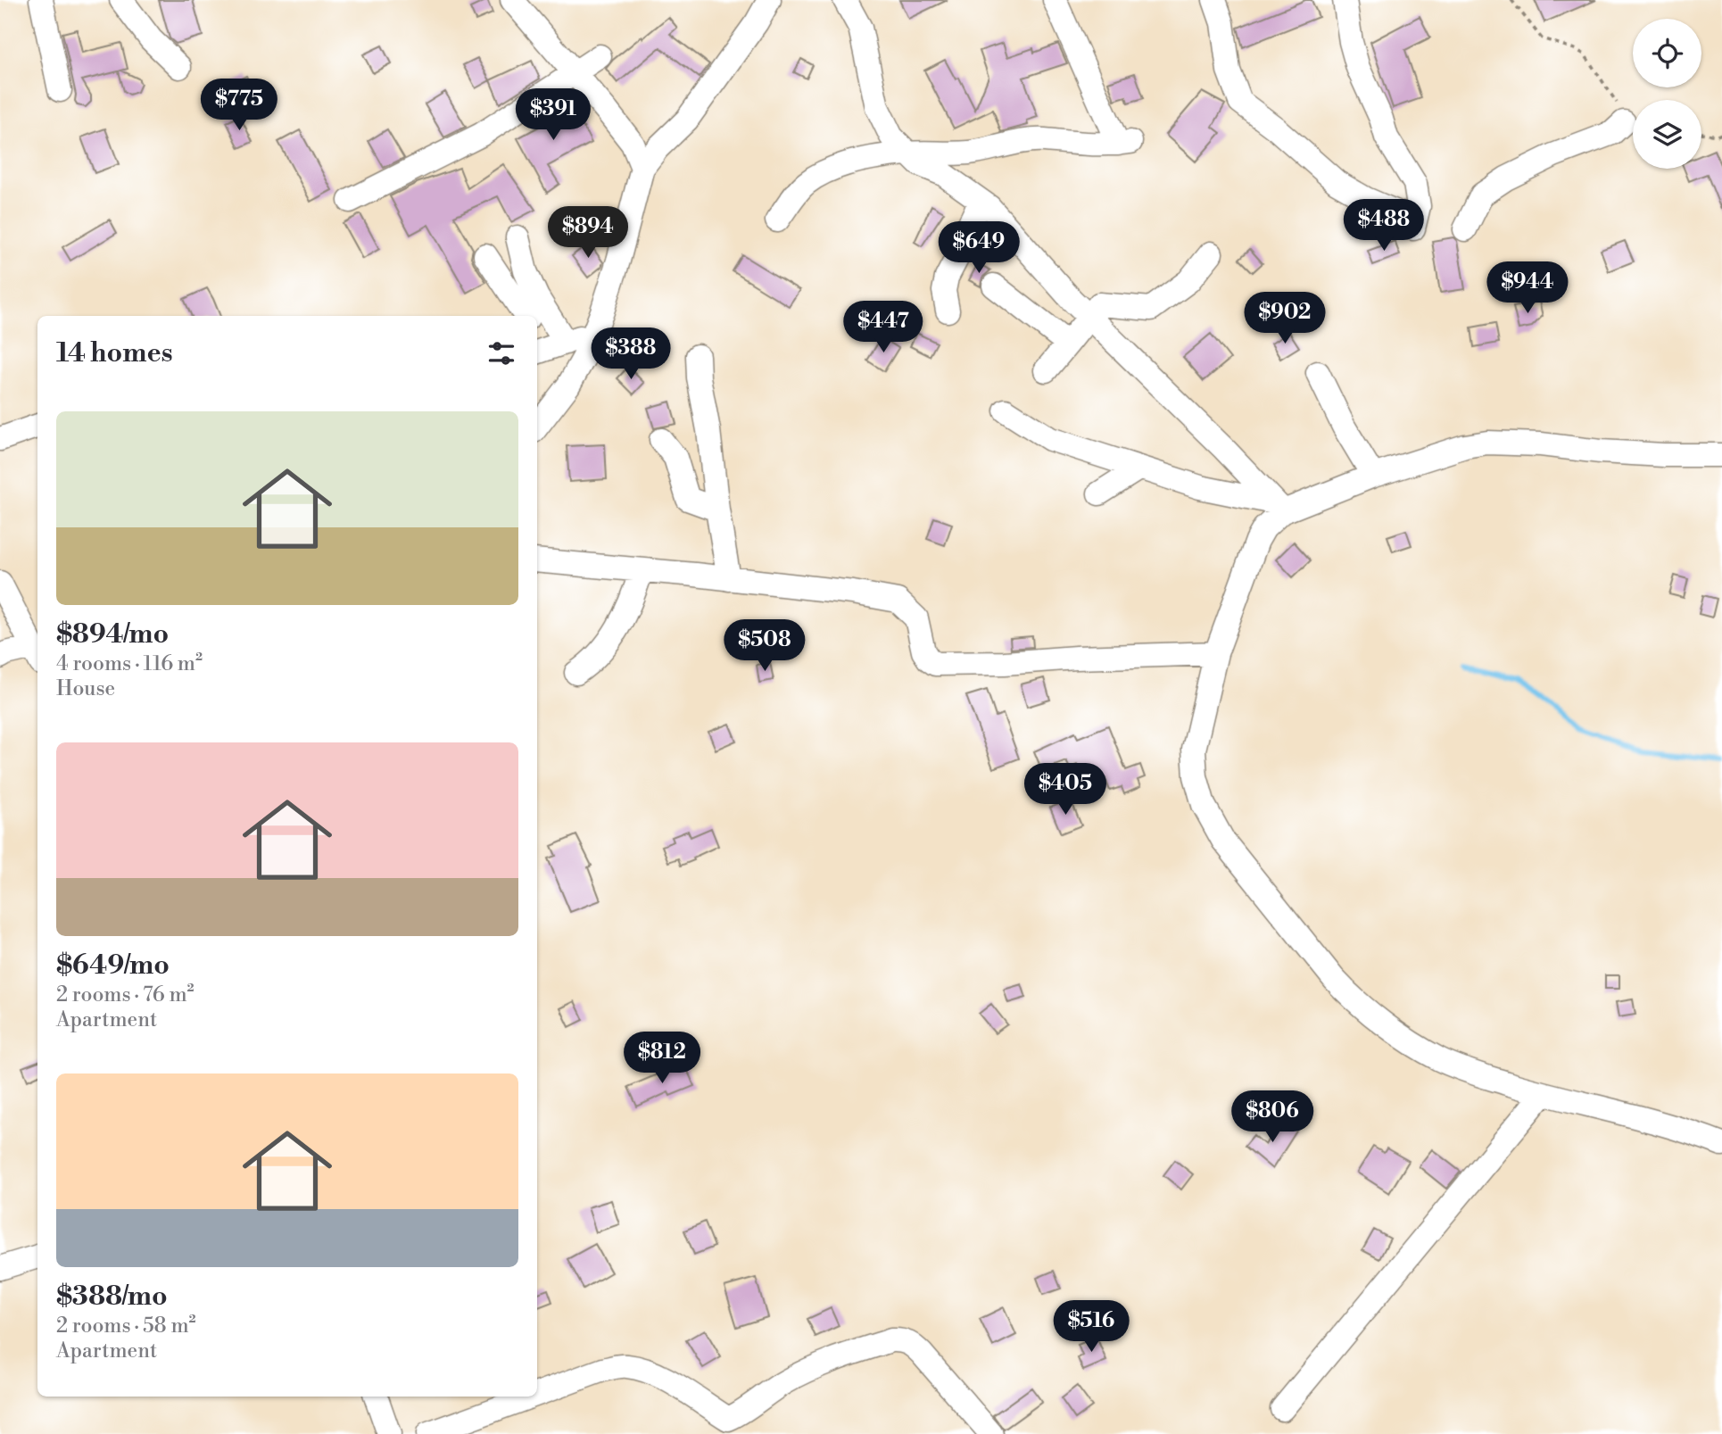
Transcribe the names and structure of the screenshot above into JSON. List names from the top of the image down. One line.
{"page":{"price":["$775","$391","$488","$894","$649","$944","$902","$447","$388","$508","$405","$812","$806","$516"],"heading":"14 homes","list":[{"name":"$894/mo","note":"4 rooms · 116 m² · House"},{"name":"$649/mo","note":"2 rooms · 76 m² · Apartment"},{"name":"$388/mo","note":"2 rooms · 58 m² · Apartment"}]}}
